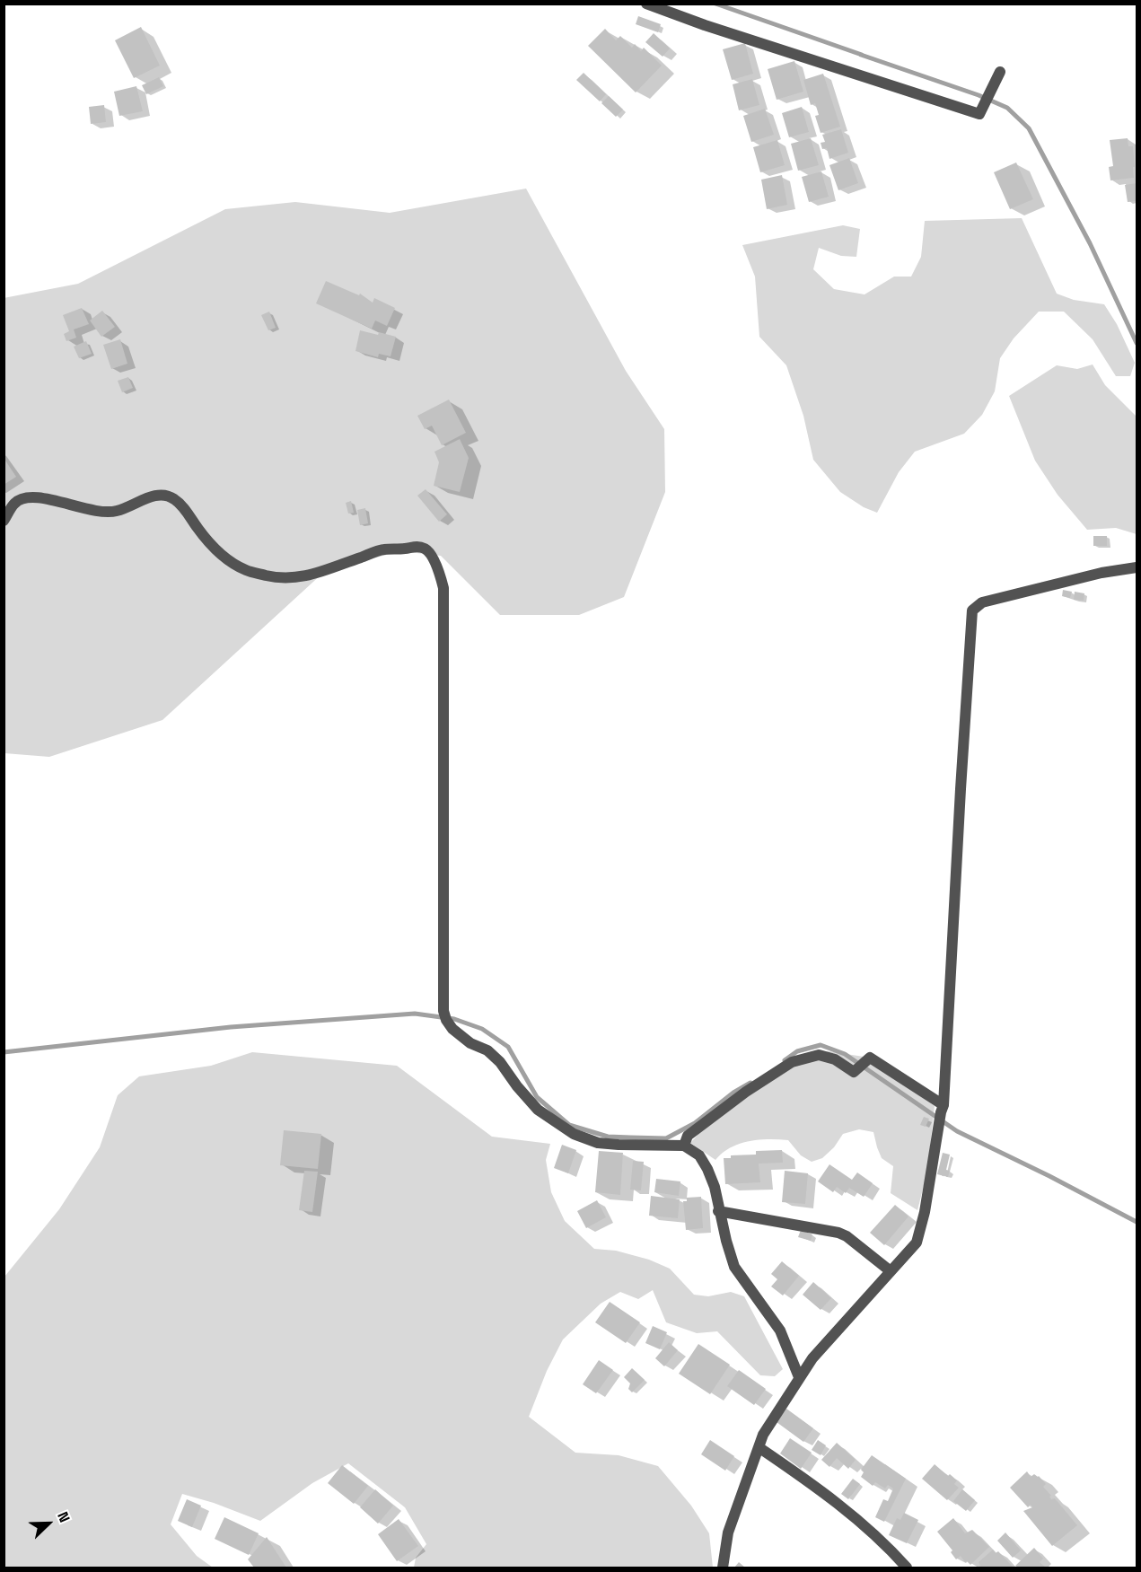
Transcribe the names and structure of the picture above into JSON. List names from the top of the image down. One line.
{"north":"top right"}
